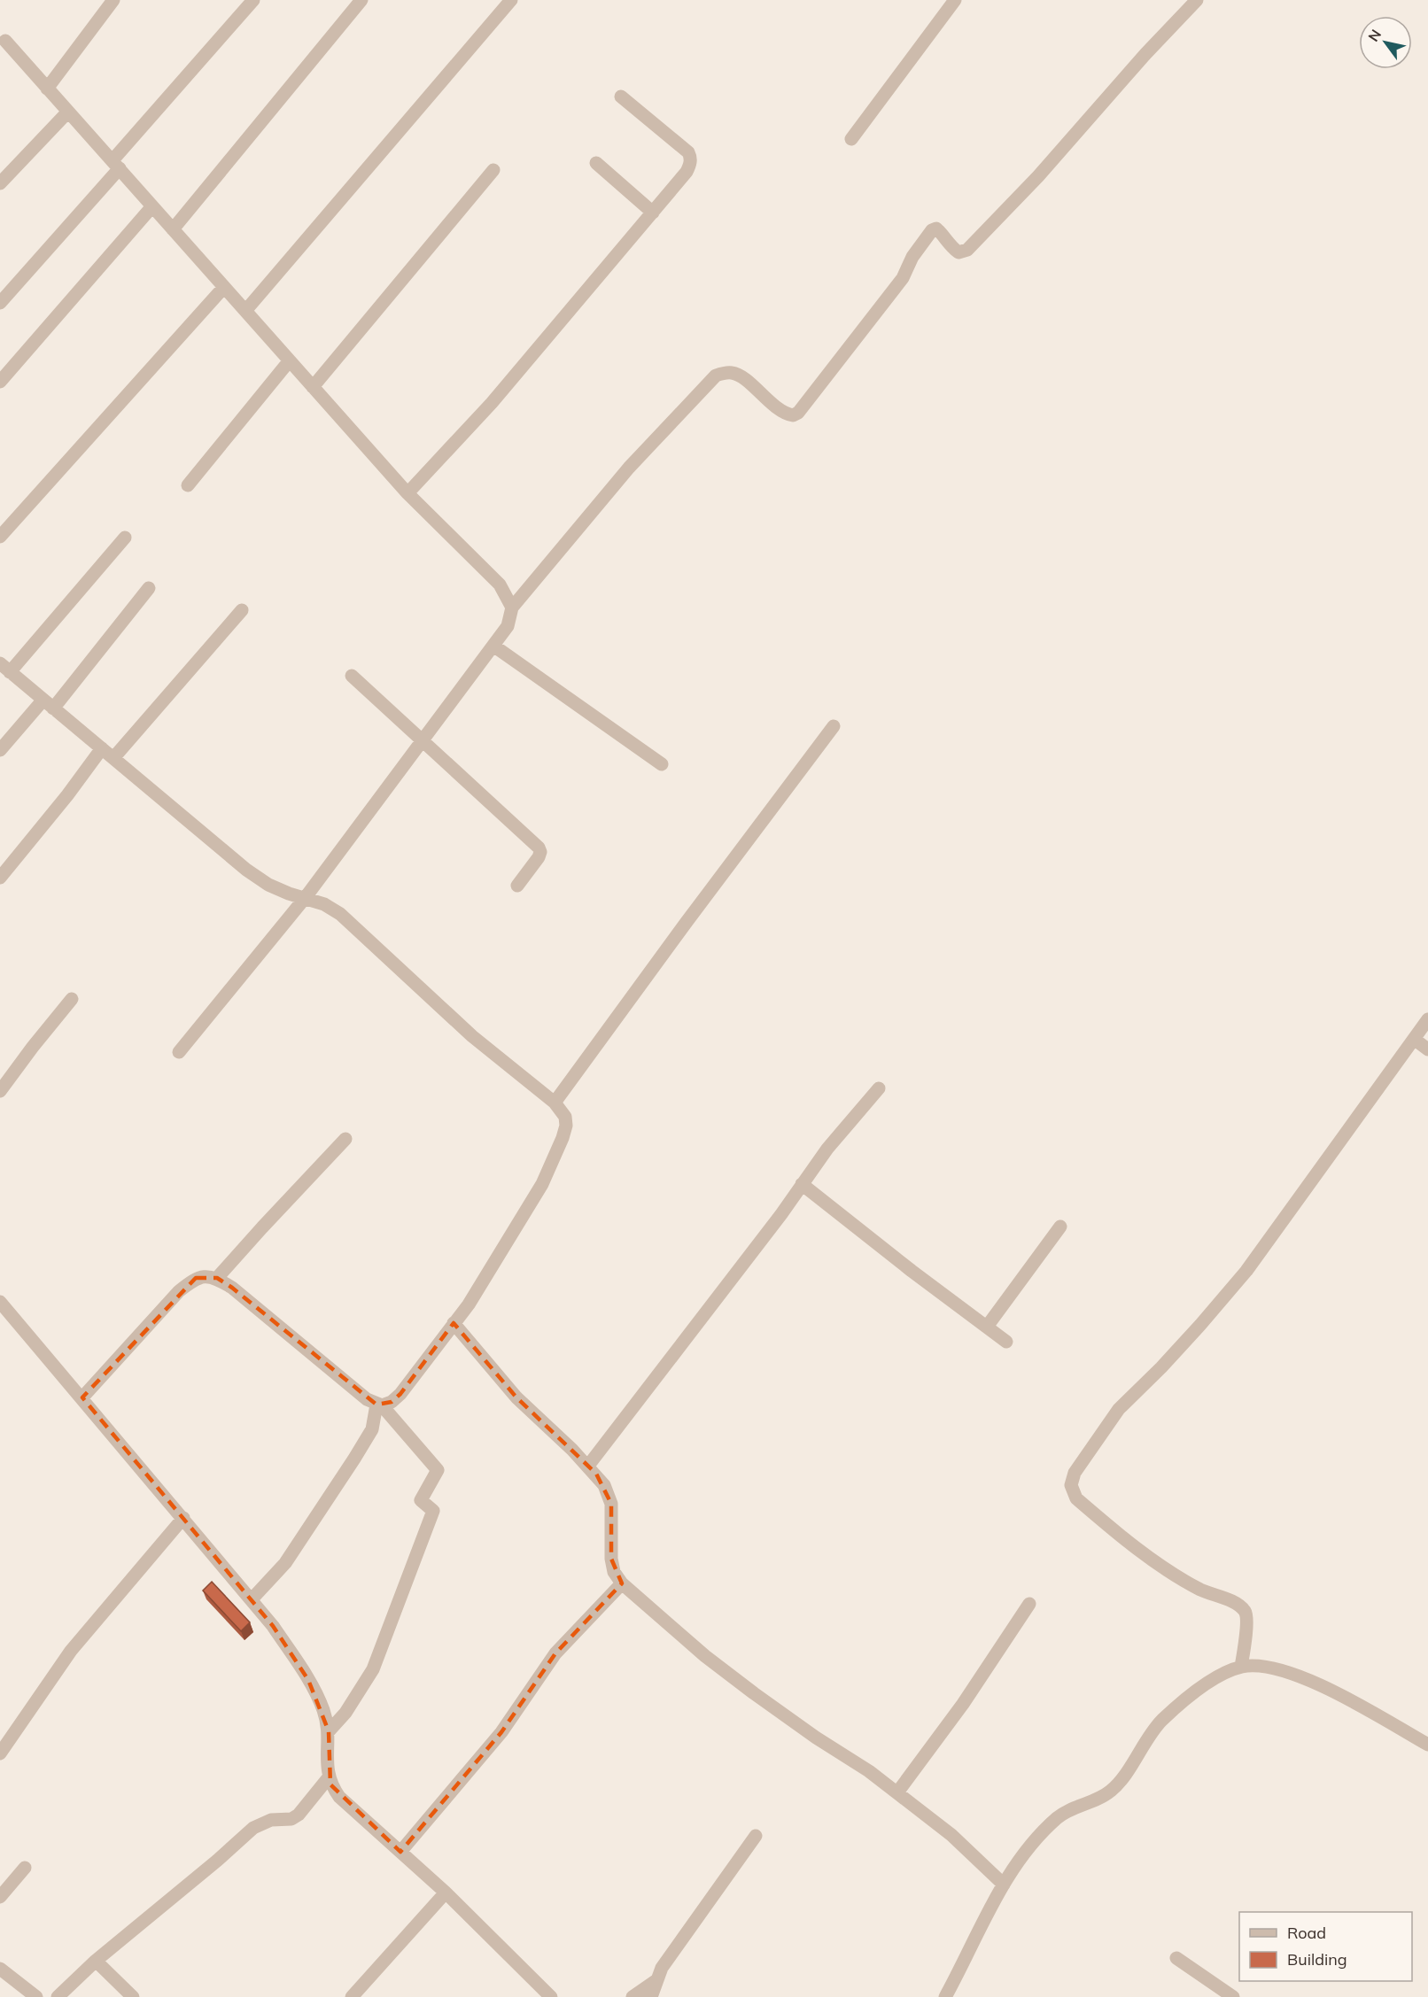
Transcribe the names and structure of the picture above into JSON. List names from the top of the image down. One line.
{"legend":["Road","Building"],"north":"top left"}
